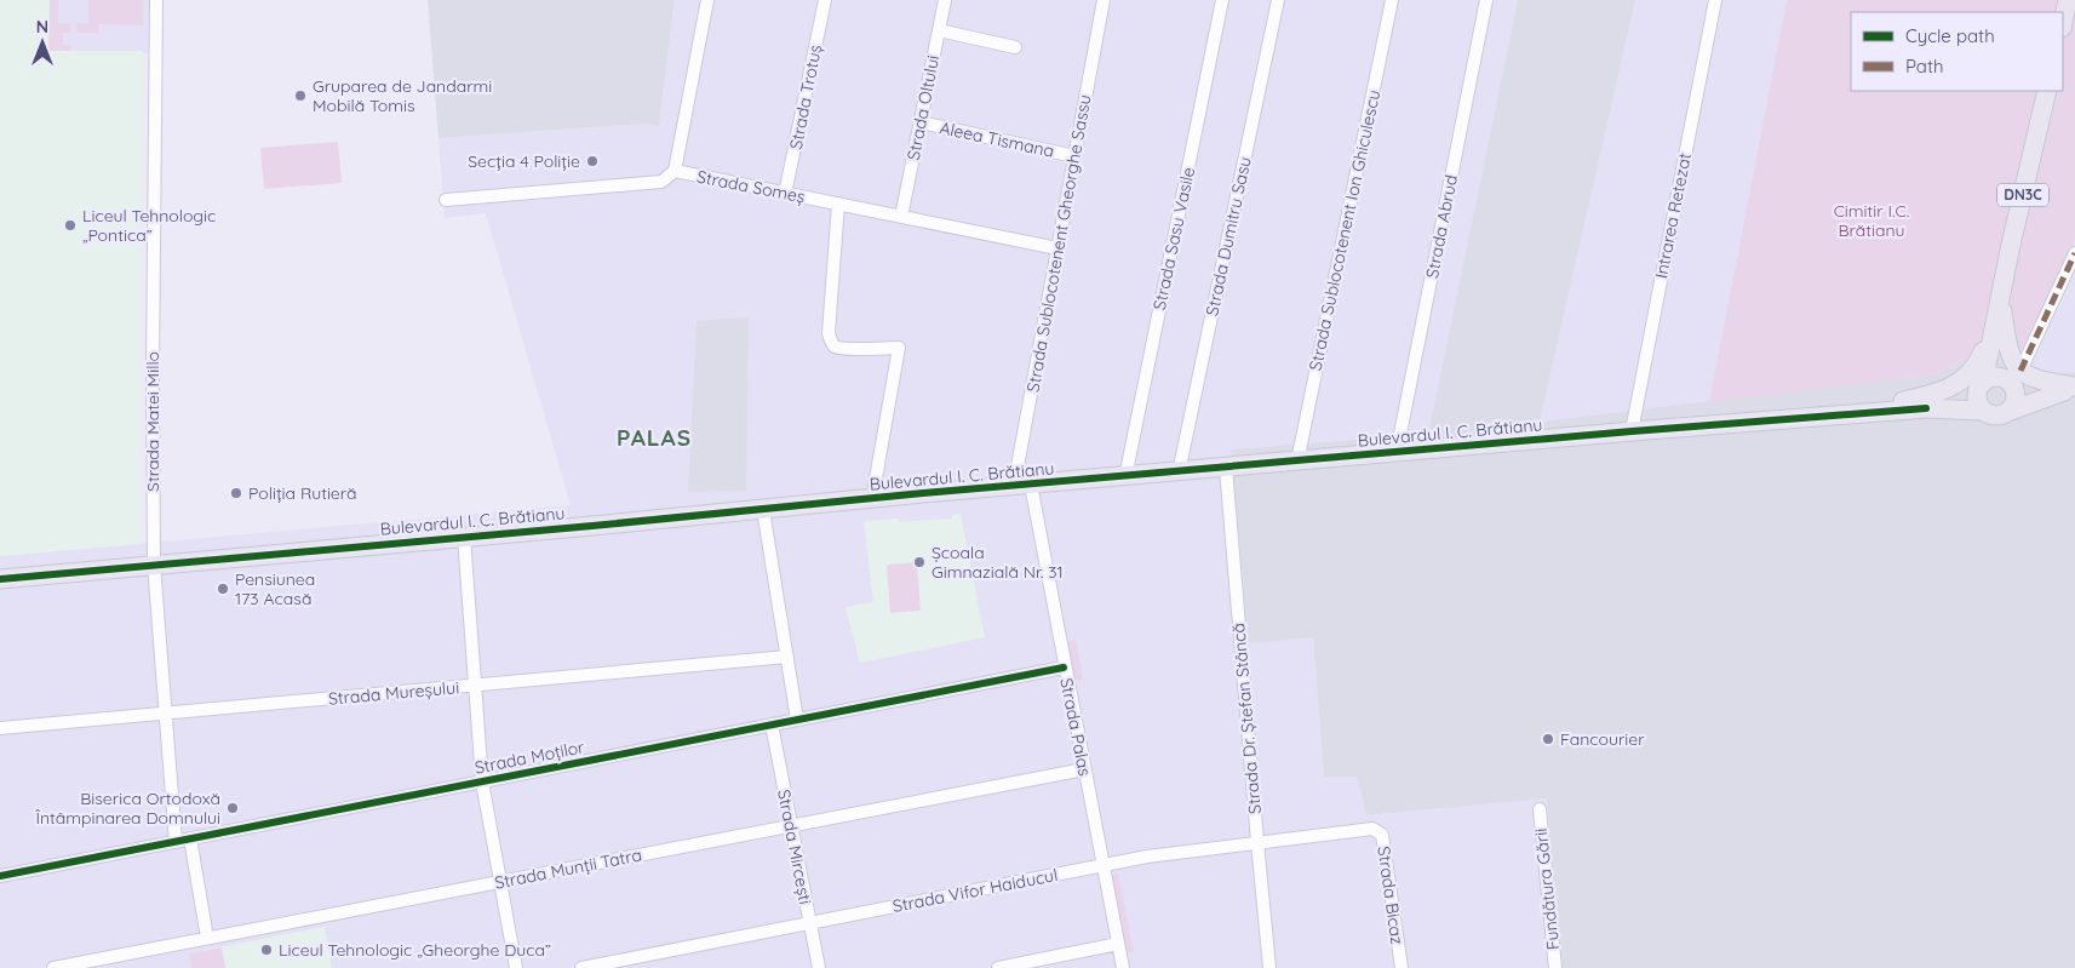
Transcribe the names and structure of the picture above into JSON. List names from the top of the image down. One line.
{"streets":{"main road":["DN3C","Bulevardul I. C. Brătianu"],"street":["Strada Trotuș","Strada Oltului","Aleea Tismana","Strada Someș","Intrarea Retezat","Strada Abrud","Strada Sublocotenent Ion Ghiculescu","Strada Dumitru Sasu","Strada Sasu Vasile","Strada Sublocotenent Gheorghe Sassu","Strada Matei Millo","Strada Mureșului","Strada Dr. Ștefan Stâncă","Strada Palas","Strada Moților","Strada Mircești","Strada Munții Tatra","Fundătura Gării","Strada Vifor Haiducul","Strada Bicaz"]},"crossings":[["Strada Trotuș","Strada Someș"],["Strada Oltului","Aleea Tismana"],["Strada Oltului","Strada Someș"],["Aleea Tismana","Strada Sublocotenent Gheorghe Sassu"],["Strada Someș","Strada Sublocotenent Gheorghe Sassu"],["DN3C","Bulevardul I. C. Brătianu"],["Intrarea Retezat","Bulevardul I. C. Brătianu"],["Strada Abrud","Bulevardul I. C. Brătianu"],["Strada Sublocotenent Ion Ghiculescu","Bulevardul I. C. Brătianu"],["Strada Dumitru Sasu","Bulevardul I. C. Brătianu"],["Strada Sasu Vasile","Bulevardul I. C. Brătianu"],["Strada Sublocotenent Gheorghe Sassu","Bulevardul I. C. Brătianu"],["Strada Sublocotenent Gheorghe Sassu","Strada Palas"],["Strada Matei Millo","Bulevardul I. C. Brătianu"],["Strada Matei Millo","Strada Mureșului"],["Strada Matei Millo","Strada Moților"],["Bulevardul I. C. Brătianu","Strada Dr. Ștefan Stâncă"],["Bulevardul I. C. Brătianu","Strada Palas"],["Strada Dr. Ștefan Stâncă","Strada Vifor Haiducul"],["Strada Palas","Strada Moților"],["Strada Palas","Strada Munții Tatra"],["Strada Palas","Strada Vifor Haiducul"],["Strada Moților","Strada Mircești"],["Strada Mircești","Strada Munții Tatra"],["Strada Mircești","Strada Vifor Haiducul"],["Strada Vifor Haiducul","Strada Bicaz"]],"districts":["PALAS"],"parks":["Cimitir I.C. Brătianu"],"places":["Gruparea de Jandarmi Mobilă Tomis","Secția 4 Poliție","Liceul Tehnologic „Pontica”","Poliția Rutieră","Școala Gimnazială Nr. 31","Pensiunea 173 Acasă","Fancourier","Biserica Ortodoxă Întâmpinarea Domnului","Liceul Tehnologic „Gheorghe Duca”"],"legend":["Cycle path","Path"],"north":"top"}
